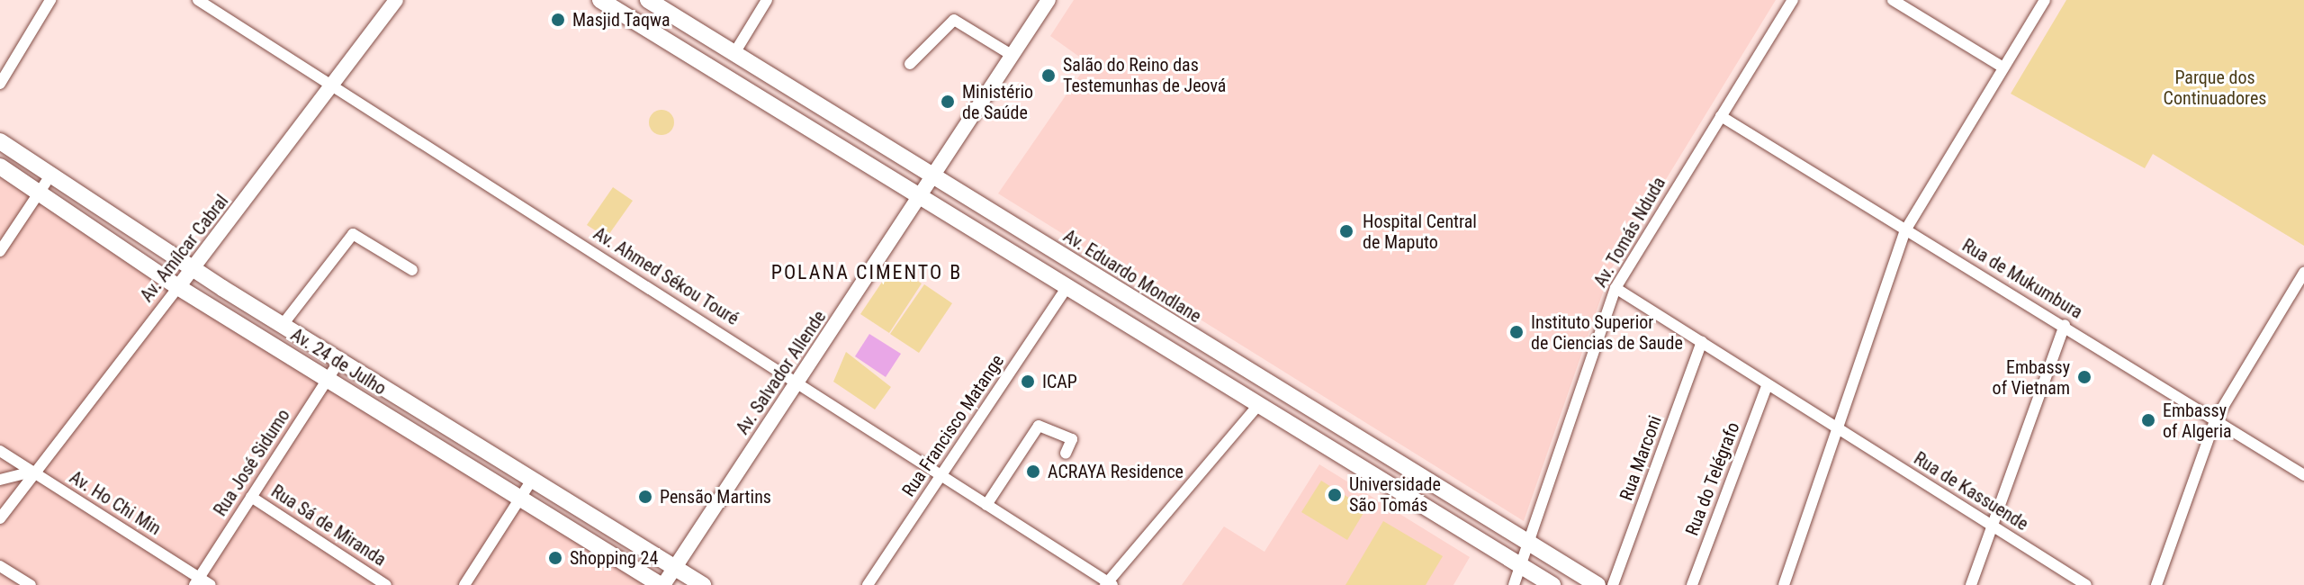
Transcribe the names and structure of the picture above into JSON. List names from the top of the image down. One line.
{"streets":{"main road":["Av. Eduardo Mondlane","Av. 24 de Julho"],"street":["Av. Tomás Nduda","Av. Amílcar Cabral","Av. Ahmed Sékou Touré","Rua de Mukumbura","Av. Salvador Allende","Rua Francisco Matange","Rua Marconi","Rua José Sidumo","Rua do Telégrafo","Rua de Kassuende","Av. Ho Chi Min","Rua Sá de Miranda"]},"crossings":[["Av. Tomás Nduda","Av. Eduardo Mondlane"],["Av. Tomás Nduda","Rua de Mukumbura"],["Av. Amílcar Cabral","Av. Ahmed Sékou Touré"],["Av. Amílcar Cabral","Av. 24 de Julho"],["Av. Amílcar Cabral","Av. Ho Chi Min"],["Av. Ahmed Sékou Touré","Av. Salvador Allende"],["Av. Ahmed Sékou Touré","Rua Francisco Matange"],["Av. Eduardo Mondlane","Av. Salvador Allende"],["Av. 24 de Julho","Av. Salvador Allende"],["Av. 24 de Julho","Rua José Sidumo"],["Rua José Sidumo","Av. Ho Chi Min"],["Rua José Sidumo","Rua Sá de Miranda"],["Rua do Telégrafo","Rua de Kassuende"]],"districts":["POLANA CIMENTO B"],"parks":["Parque dos Continuadores"],"places":["Masjid Taqwa","Salão do Reino das Testemunhas de Jeová","Ministério de Saúde","Hospital Central de Maputo","Instituto Superior de Ciencias de Saude","Embassy of Vietnam","ICAP","Embassy of Algeria","ACRAYA Residence","Universidade São Tomás","Pensão Martins","Shopping 24"]}
